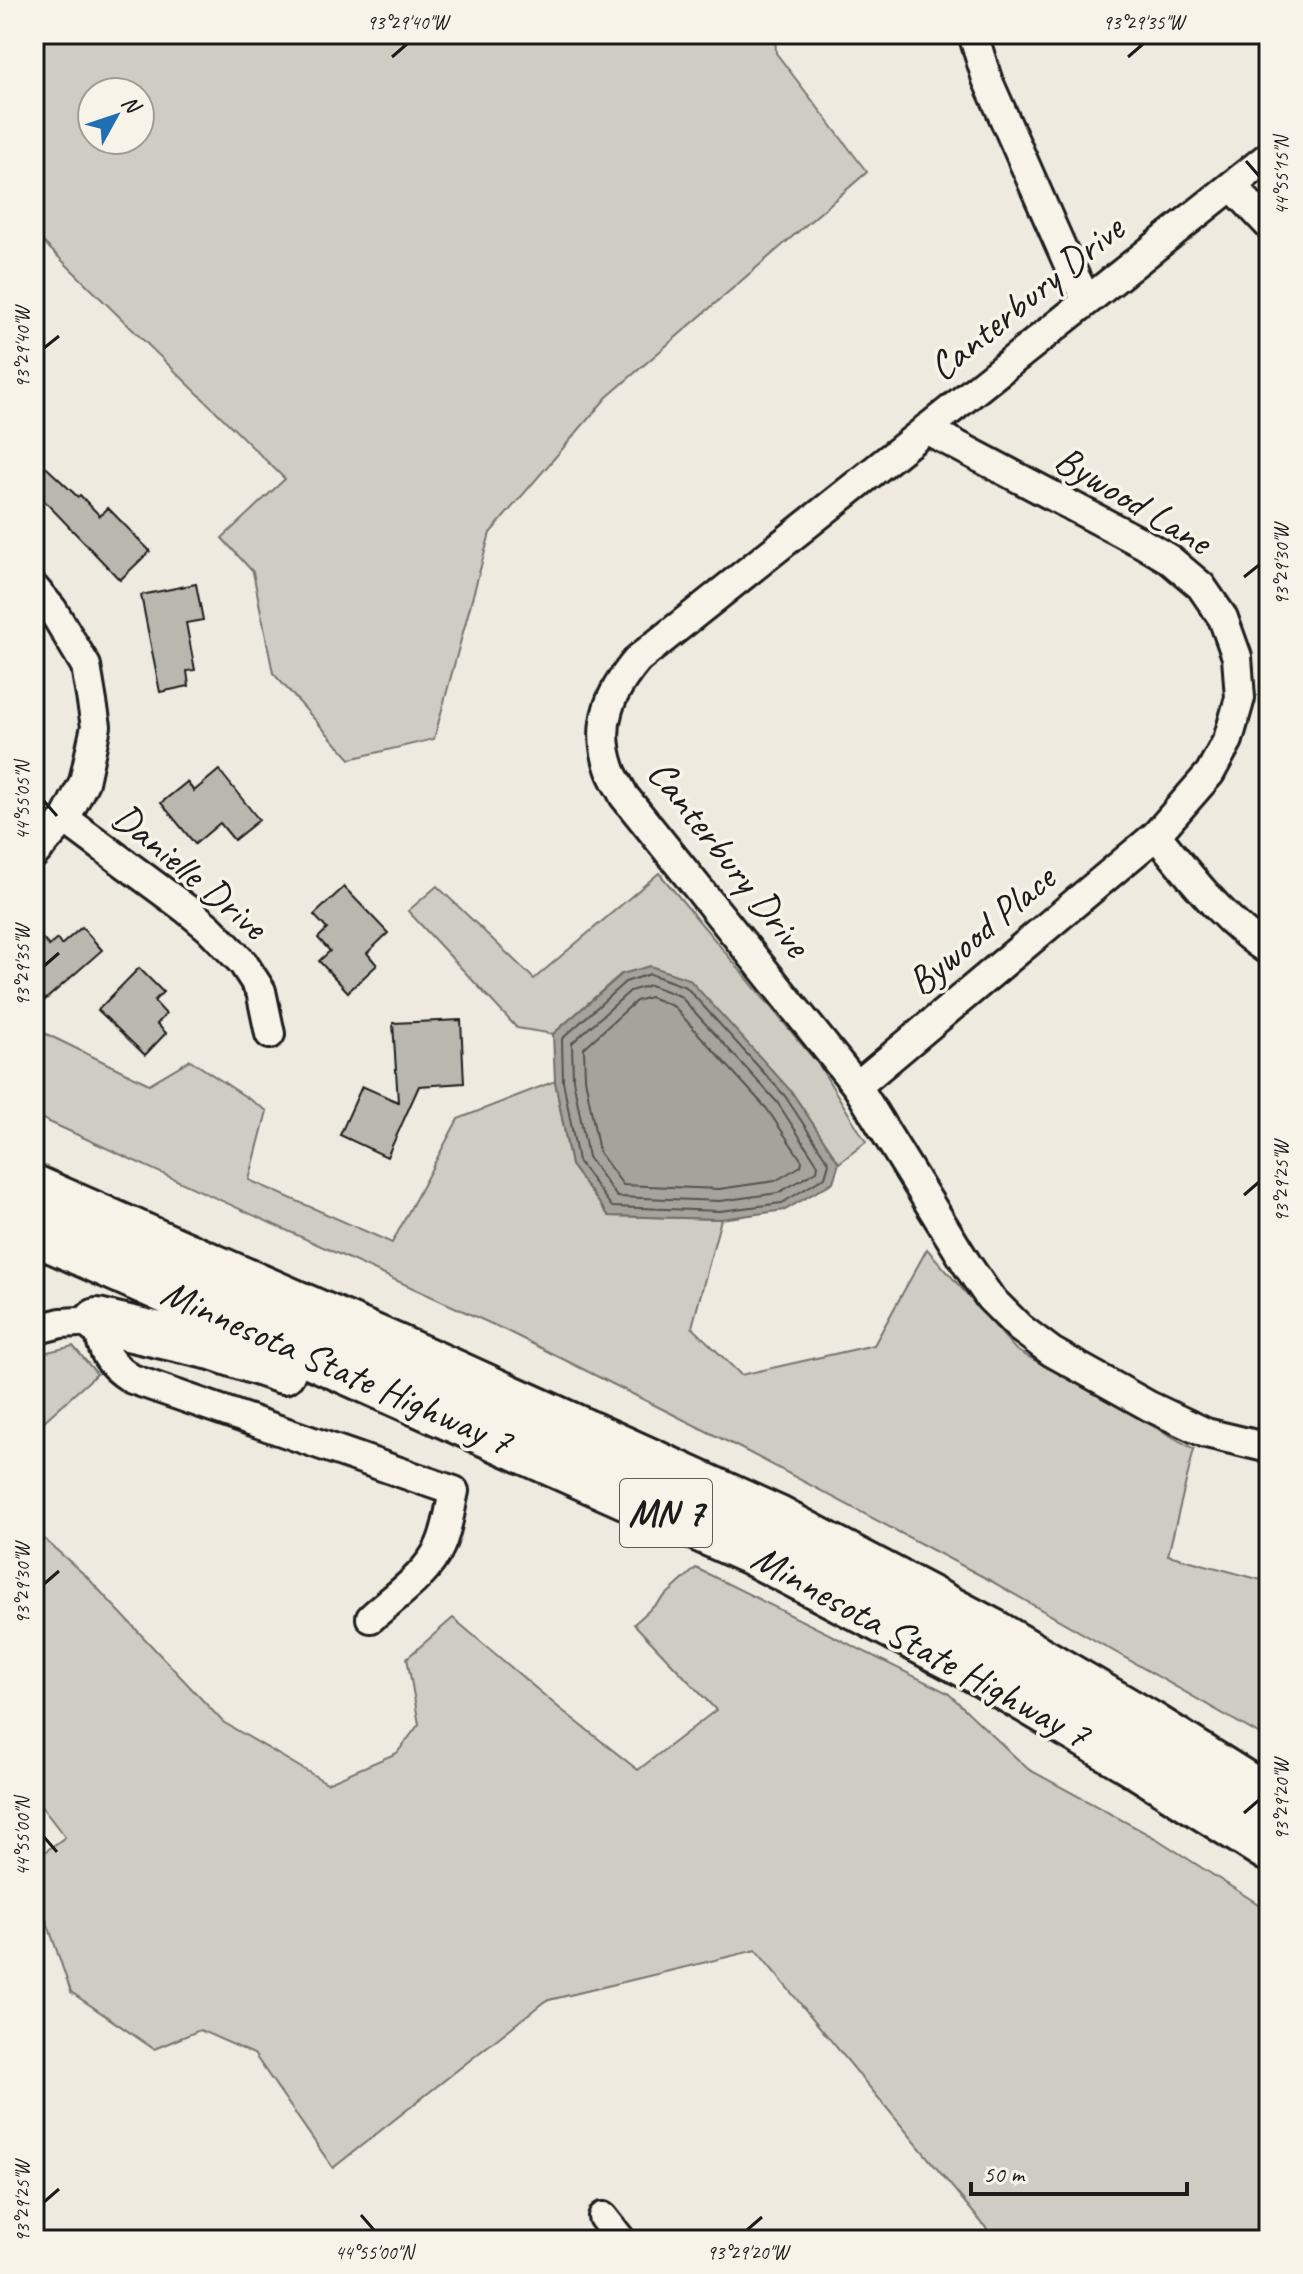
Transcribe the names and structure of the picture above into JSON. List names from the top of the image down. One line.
{"streets":{"main road":["Minnesota State Highway 7","MN 7"],"street":["Canterbury Drive","Bywood Lane","Danielle Drive","Bywood Place"]},"crossings":[["Canterbury Drive","Bywood Lane"],["Canterbury Drive","Bywood Place"],["Bywood Lane","Bywood Place"]],"scale_bar":"50 m","north":"top right","coordinates":["93°29'40\"W","93°29'35\"W","44°55'15\"N","93°29'30\"W","44°55'05\"N","93°29'25\"W","93°29'20\"W","44°55'00\"N"]}
